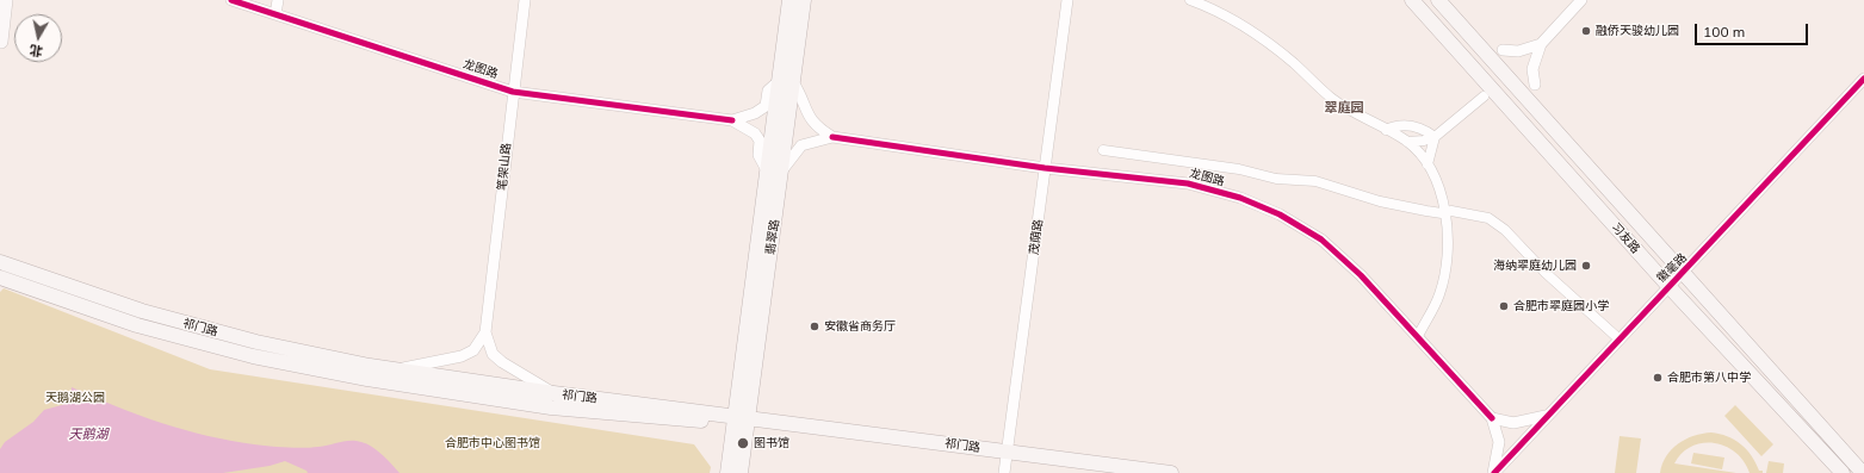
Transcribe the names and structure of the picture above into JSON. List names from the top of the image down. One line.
{"streets":{"main road":["翡翠路","习友路","祁门路"],"street":["龙图路","笔架山路","茂荫路","徽毫路"]},"crossings":[["龙图路","笔架山路"],["龙图路","茂荫路"],["翡翠路","祁门路"],["茂荫路","祁门路"],["习友路","徽毫路"]],"districts":["翠庭园"],"water":["天鹅湖"],"parks":["天鹅湖公园","合肥市中心图书馆"],"places":["融侨天骏幼儿园","海纳翠庭幼儿园","合肥市翠庭园小学","安徽省商务厅","合肥市第八中学","图书馆"],"scale_bar":"100 m","north":"bottom"}
